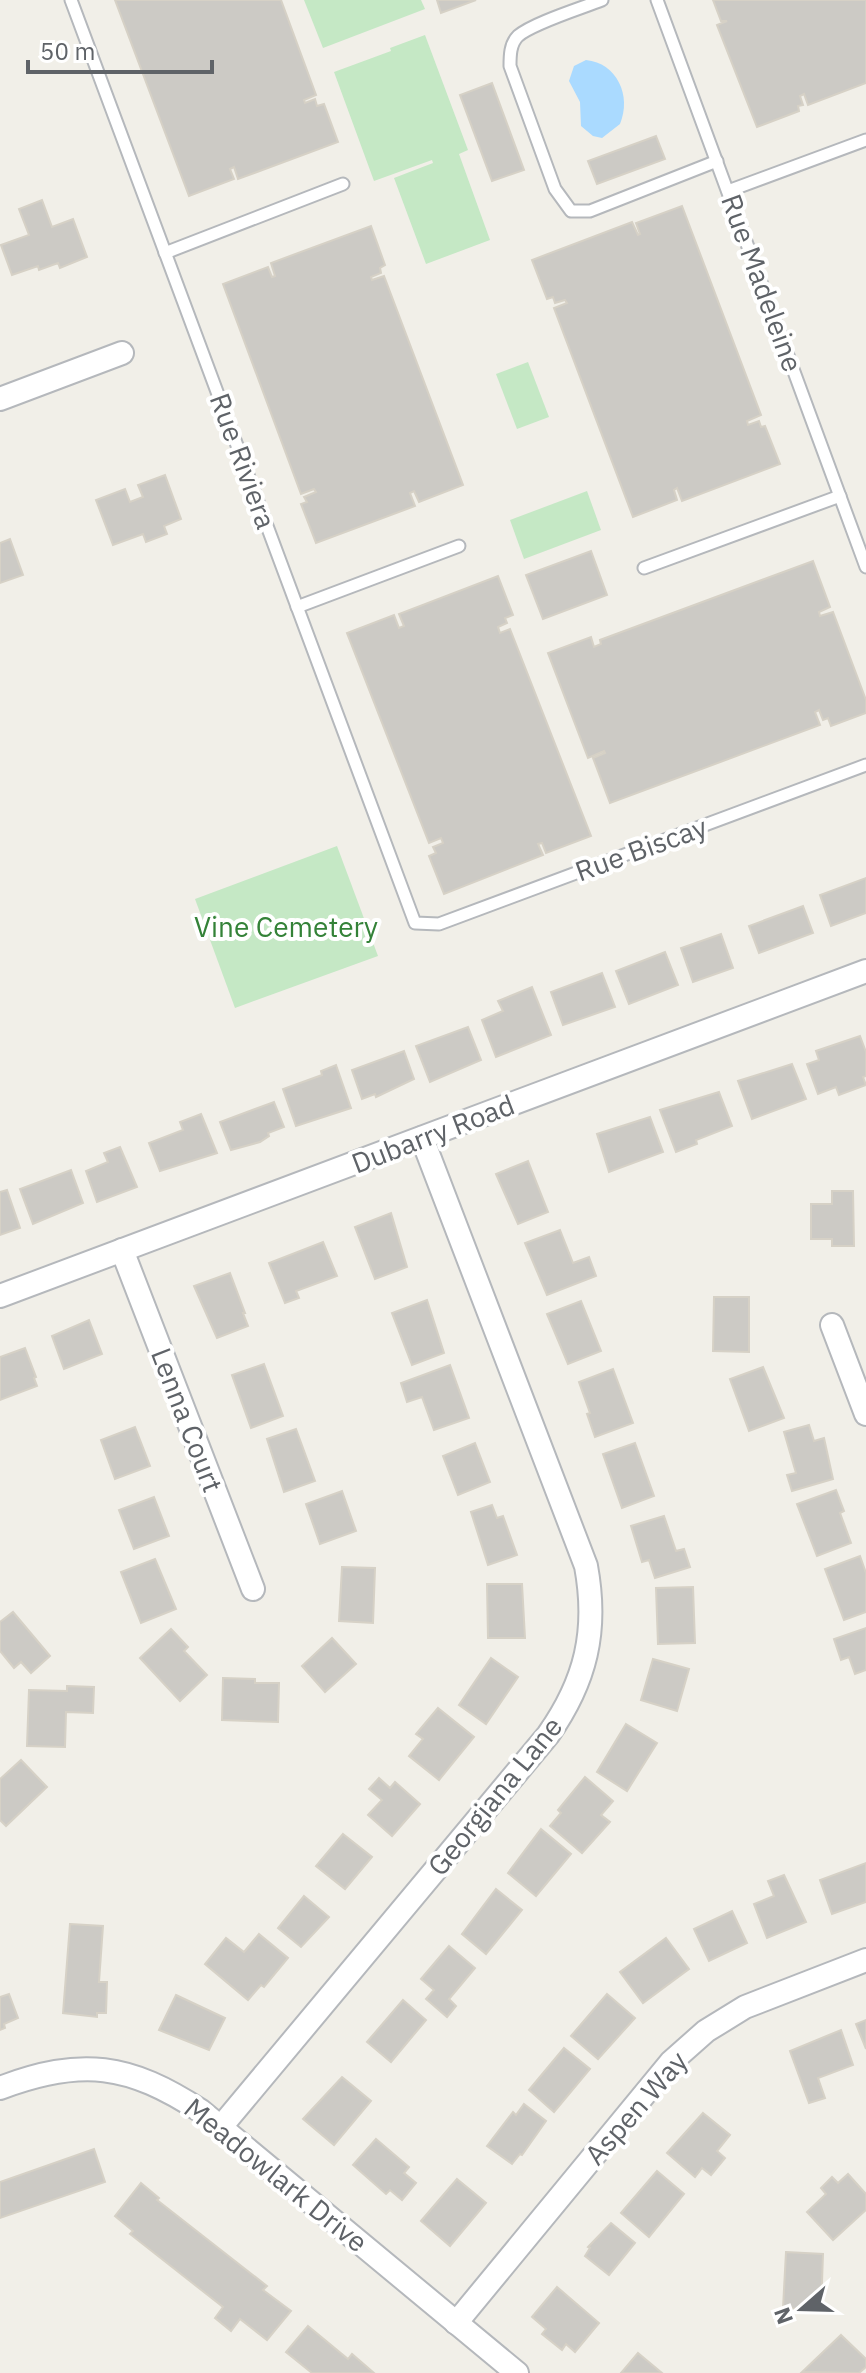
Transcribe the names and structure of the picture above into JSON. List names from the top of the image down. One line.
{"streets":{"street":["Dubarry Road","Lenna Court","Georgiana Lane","Aspen Way","Meadowlark Drive"],"lane":["Rue Madeleine","Rue Riviera","Rue Biscay"]},"crossings":[["Rue Riviera","Rue Biscay"],["Dubarry Road","Lenna Court"],["Dubarry Road","Georgiana Lane"],["Georgiana Lane","Meadowlark Drive"],["Aspen Way","Meadowlark Drive"]],"parks":["Vine Cemetery"],"scale_bar":"50 m","north":"left"}
